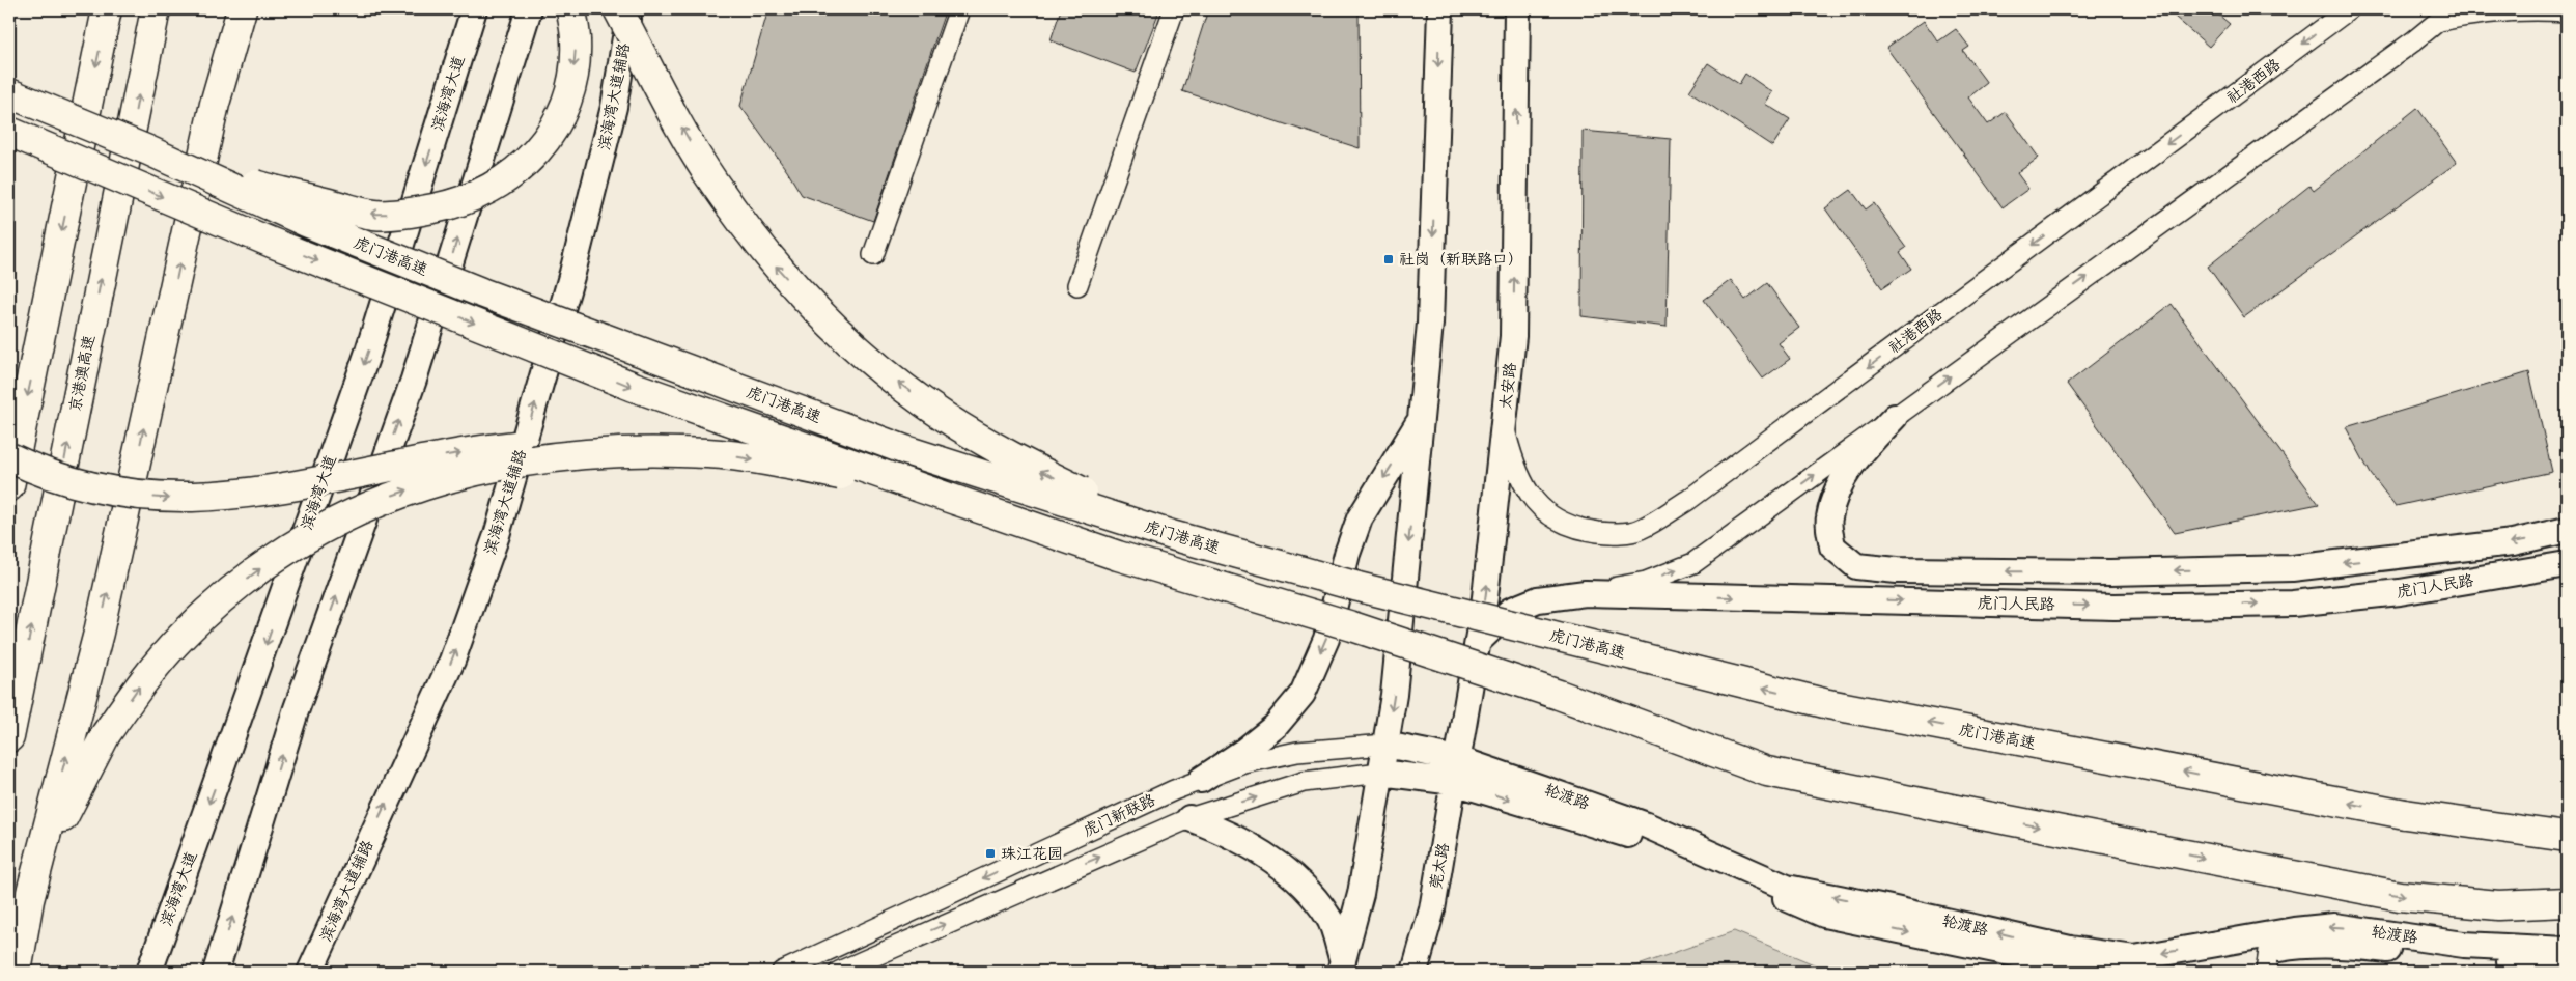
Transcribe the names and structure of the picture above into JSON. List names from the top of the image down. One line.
{"streets":{"highway":["虎门港高速","京港澳高速"],"main road":["滨海湾大道","滨海湾大道辅路","太安路","虎门人民路","轮渡路","莞太路"],"street":["社港西路","虎门新联路"]},"crossings":[["社港西路","太安路"],["太安路","虎门人民路"],["太安路","轮渡路"],["太安路","莞太路"],["轮渡路","虎门新联路"],["轮渡路","莞太路"]],"places":{"transit":["社岗（新联路口）","珠江花园"]}}
